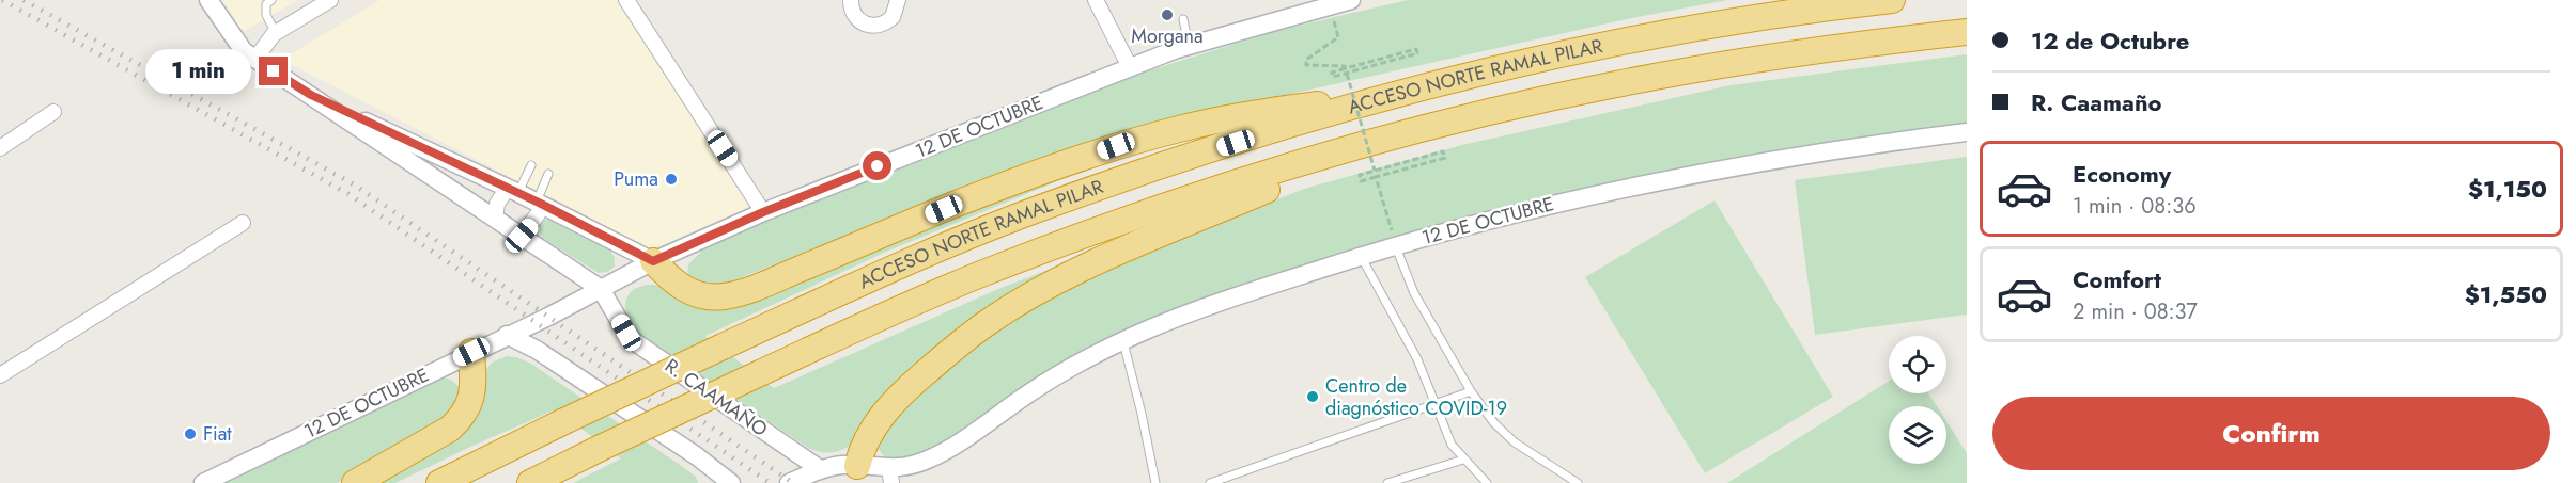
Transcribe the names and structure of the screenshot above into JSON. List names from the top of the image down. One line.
{"streets":{"highway":["ACCESO NORTE RAMAL PILAR"],"street":["12 DE OCTUBRE","R. CAAMAÑO"]},"crossings":[["12 DE OCTUBRE","R. CAAMAÑO"]],"places":["Morgana","Puma","Centro de diagnóstico COVID-19","Fiat"],"page":{"banner":["12 de Octubre","R. Caamaño"],"bubble":"1 min","list":[{"name":"Economy","note":"1 min · 08:36","value":"$1,150"},{"name":"Comfort","note":"2 min · 08:37","value":"$1,550"}],"buttons":"Confirm"}}
